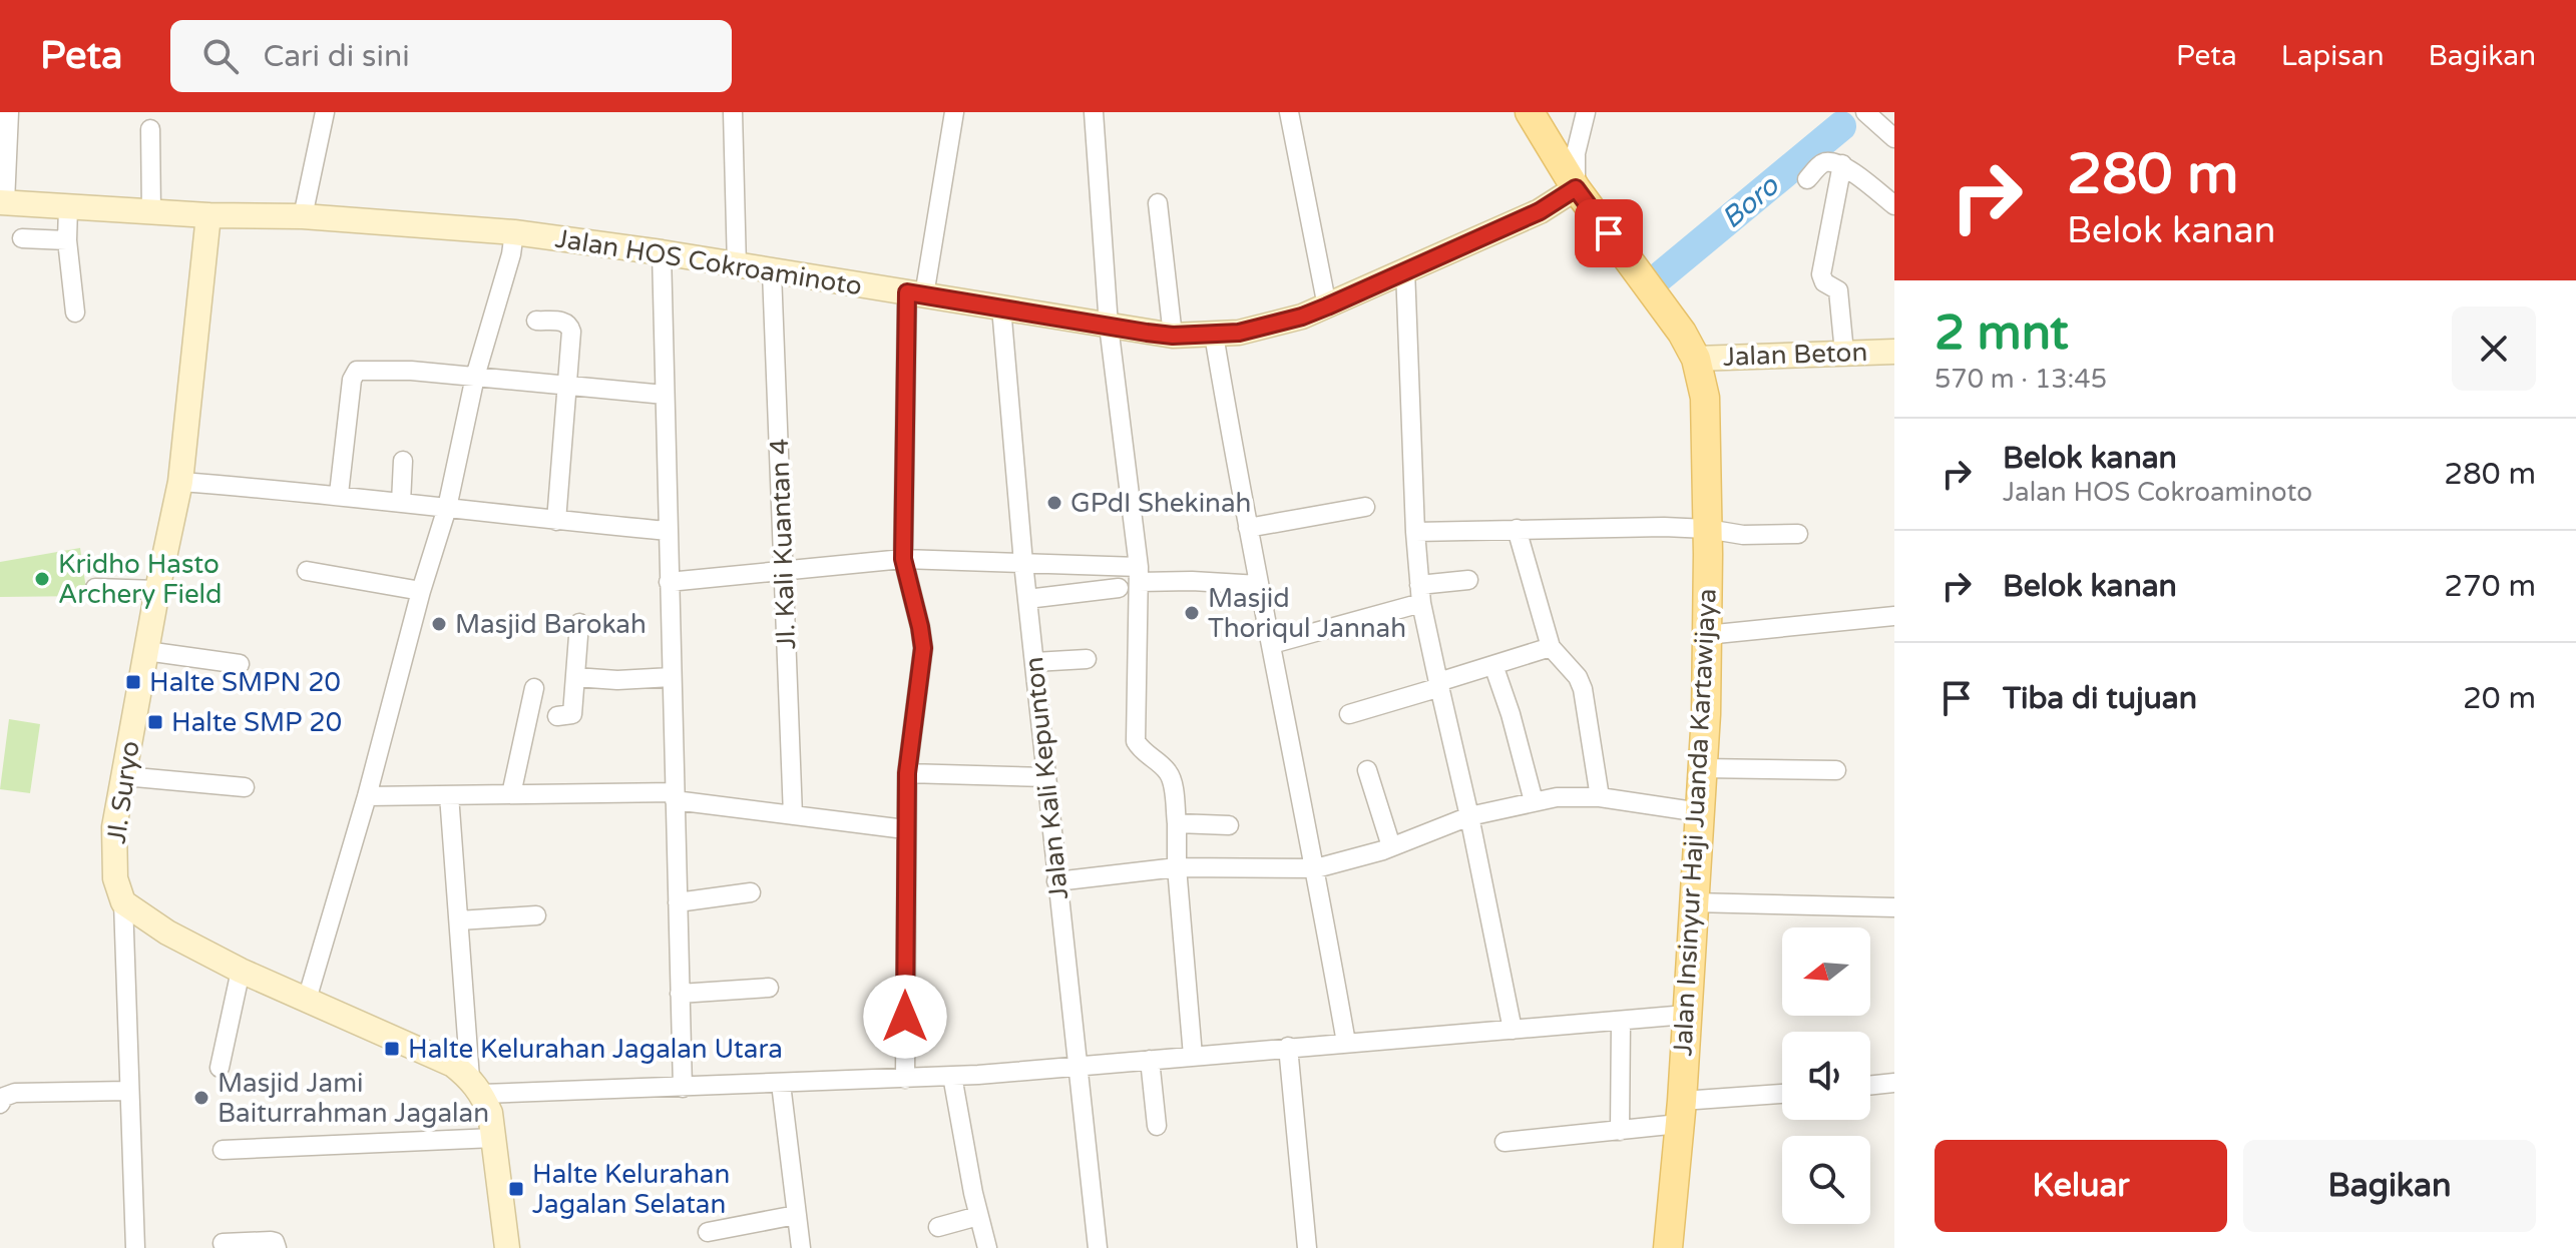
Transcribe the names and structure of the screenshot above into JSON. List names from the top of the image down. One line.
{"streets":{"main road":["Jalan HOS Cokroaminoto","Jalan Beton","Jl. Suryo","Jalan Insinyur Haji Juanda Kartawijaya"],"street":["Jl. Kali Kuantan 4","Jalan Kali Kepunton"]},"crossings":[["Jalan HOS Cokroaminoto","Jl. Kali Kuantan 4"],["Jalan HOS Cokroaminoto","Jalan Kali Kepunton"],["Jalan HOS Cokroaminoto","Jl. Suryo"],["Jalan HOS Cokroaminoto","Jalan Insinyur Haji Juanda Kartawijaya"],["Jalan Beton","Jalan Insinyur Haji Juanda Kartawijaya"]],"water":["Boro"],"places":{"other":["GPdI Shekinah","Kridho Hasto Archery Field","Masjid Thoriqul Jannah","Masjid Barokah","Masjid Jami Baiturrahman Jagalan"],"transit":["Halte SMPN 20","Halte SMP 20","Halte Kelurahan Jagalan Utara","Halte Kelurahan Jagalan Selatan"]},"north":"left","page":{"header":"Peta","search":"Cari di sini","nav":["Peta","Lapisan","Bagikan"],"turn":["280 m","Belok kanan"],"heading":["2 mnt","570 m · 13:45"],"list":[{"name":"Belok kanan","note":"Jalan HOS Cokroaminoto","value":"280 m"},{"name":"Belok kanan","value":"270 m"},{"name":"Tiba di tujuan","value":"20 m"}],"buttons":["Keluar","Bagikan"]}}
